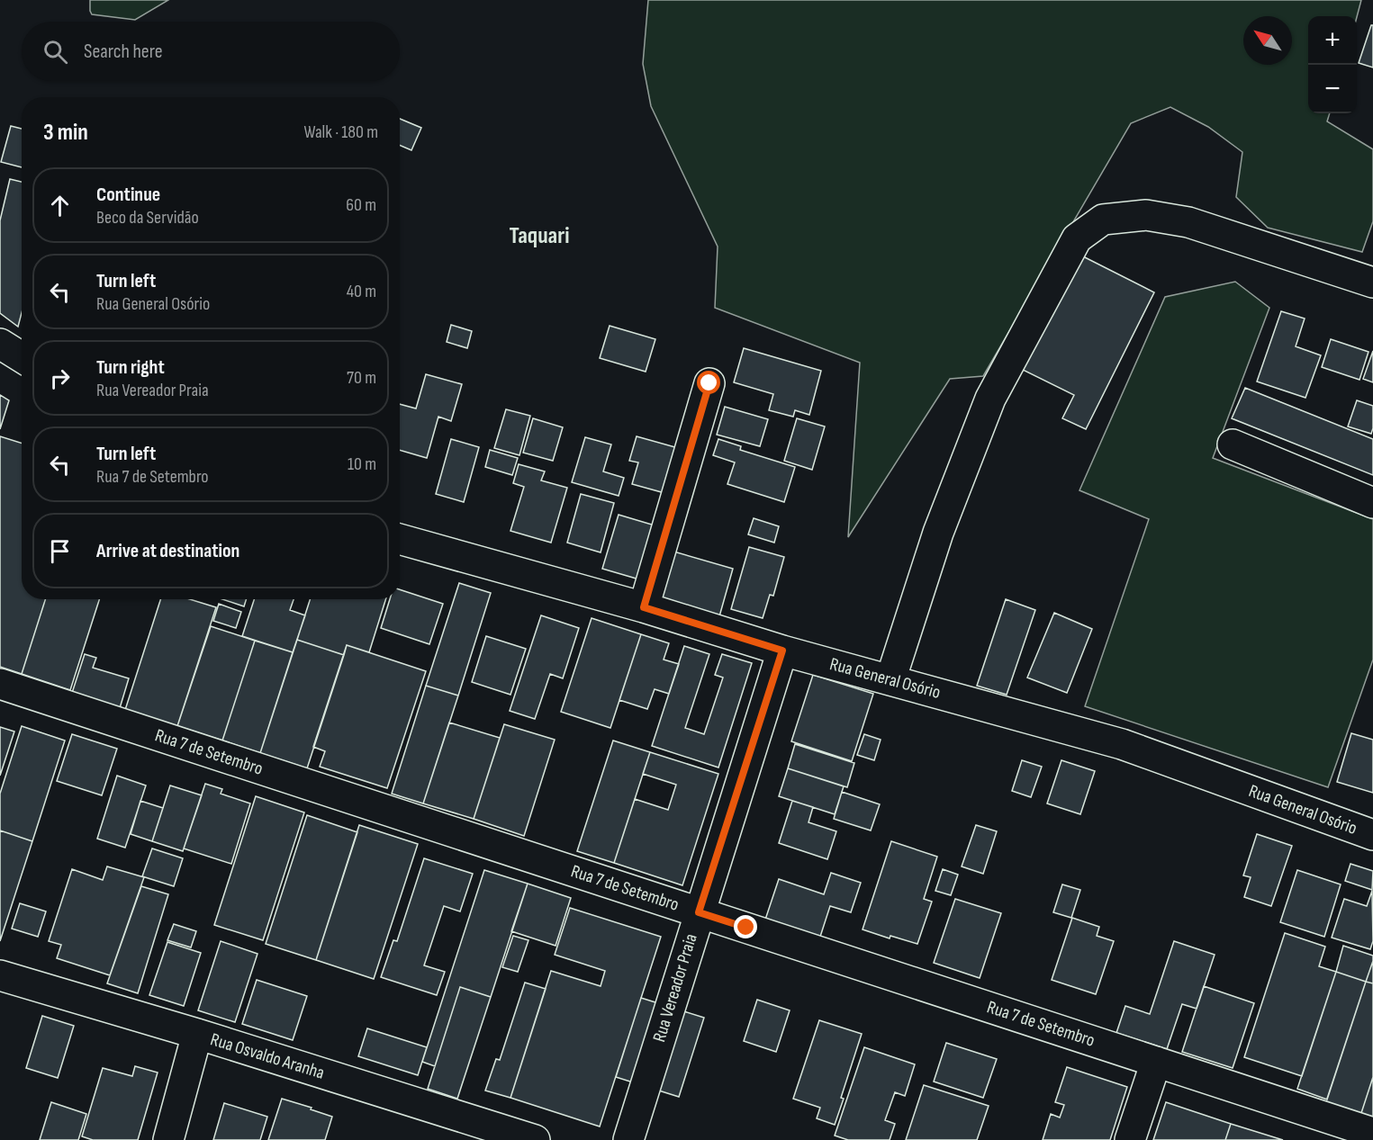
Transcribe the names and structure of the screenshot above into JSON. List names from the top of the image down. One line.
{"streets":{"street":["Rua General Osório","Rua 7 de Setembro","Rua Vereador Praia","Rua Osvaldo Aranha"]},"crossings":[["Rua General Osório","Rua Vereador Praia"],["Rua 7 de Setembro","Rua Vereador Praia"]],"districts":["Taquari"],"north":"top left","page":{"map_buttons":["+","−"],"search":"Search here","heading":["3 min","Walk · 180 m"],"list":[["Continue","Beco da Servidão","60 m"],["Turn left","Rua General Osório","40 m"],["Turn right","Rua Vereador Praia","70 m"],["Turn left","Rua 7 de Setembro","10 m"],"Arrive at destination"]}}
